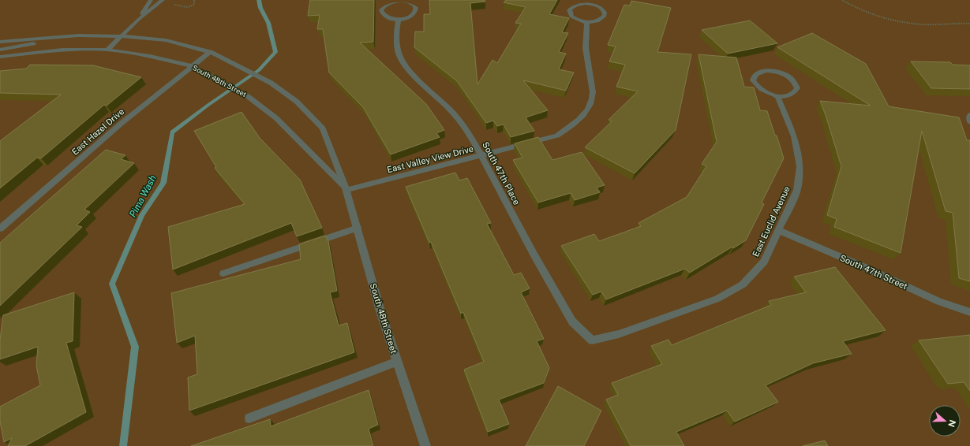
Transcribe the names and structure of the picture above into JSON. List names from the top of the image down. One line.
{"streets":{"street":["South 48th Street","East Hazel Drive","East Valley View Drive","South 47th Place","East Euclid Avenue","South 47th Street"]},"crossings":[["South 48th Street","East Hazel Drive"],["South 48th Street","East Valley View Drive"],["East Valley View Drive","South 47th Place"],["South 47th Place","East Euclid Avenue"],["East Euclid Avenue","South 47th Street"]],"water":["Pima Wash"],"north":"right"}
